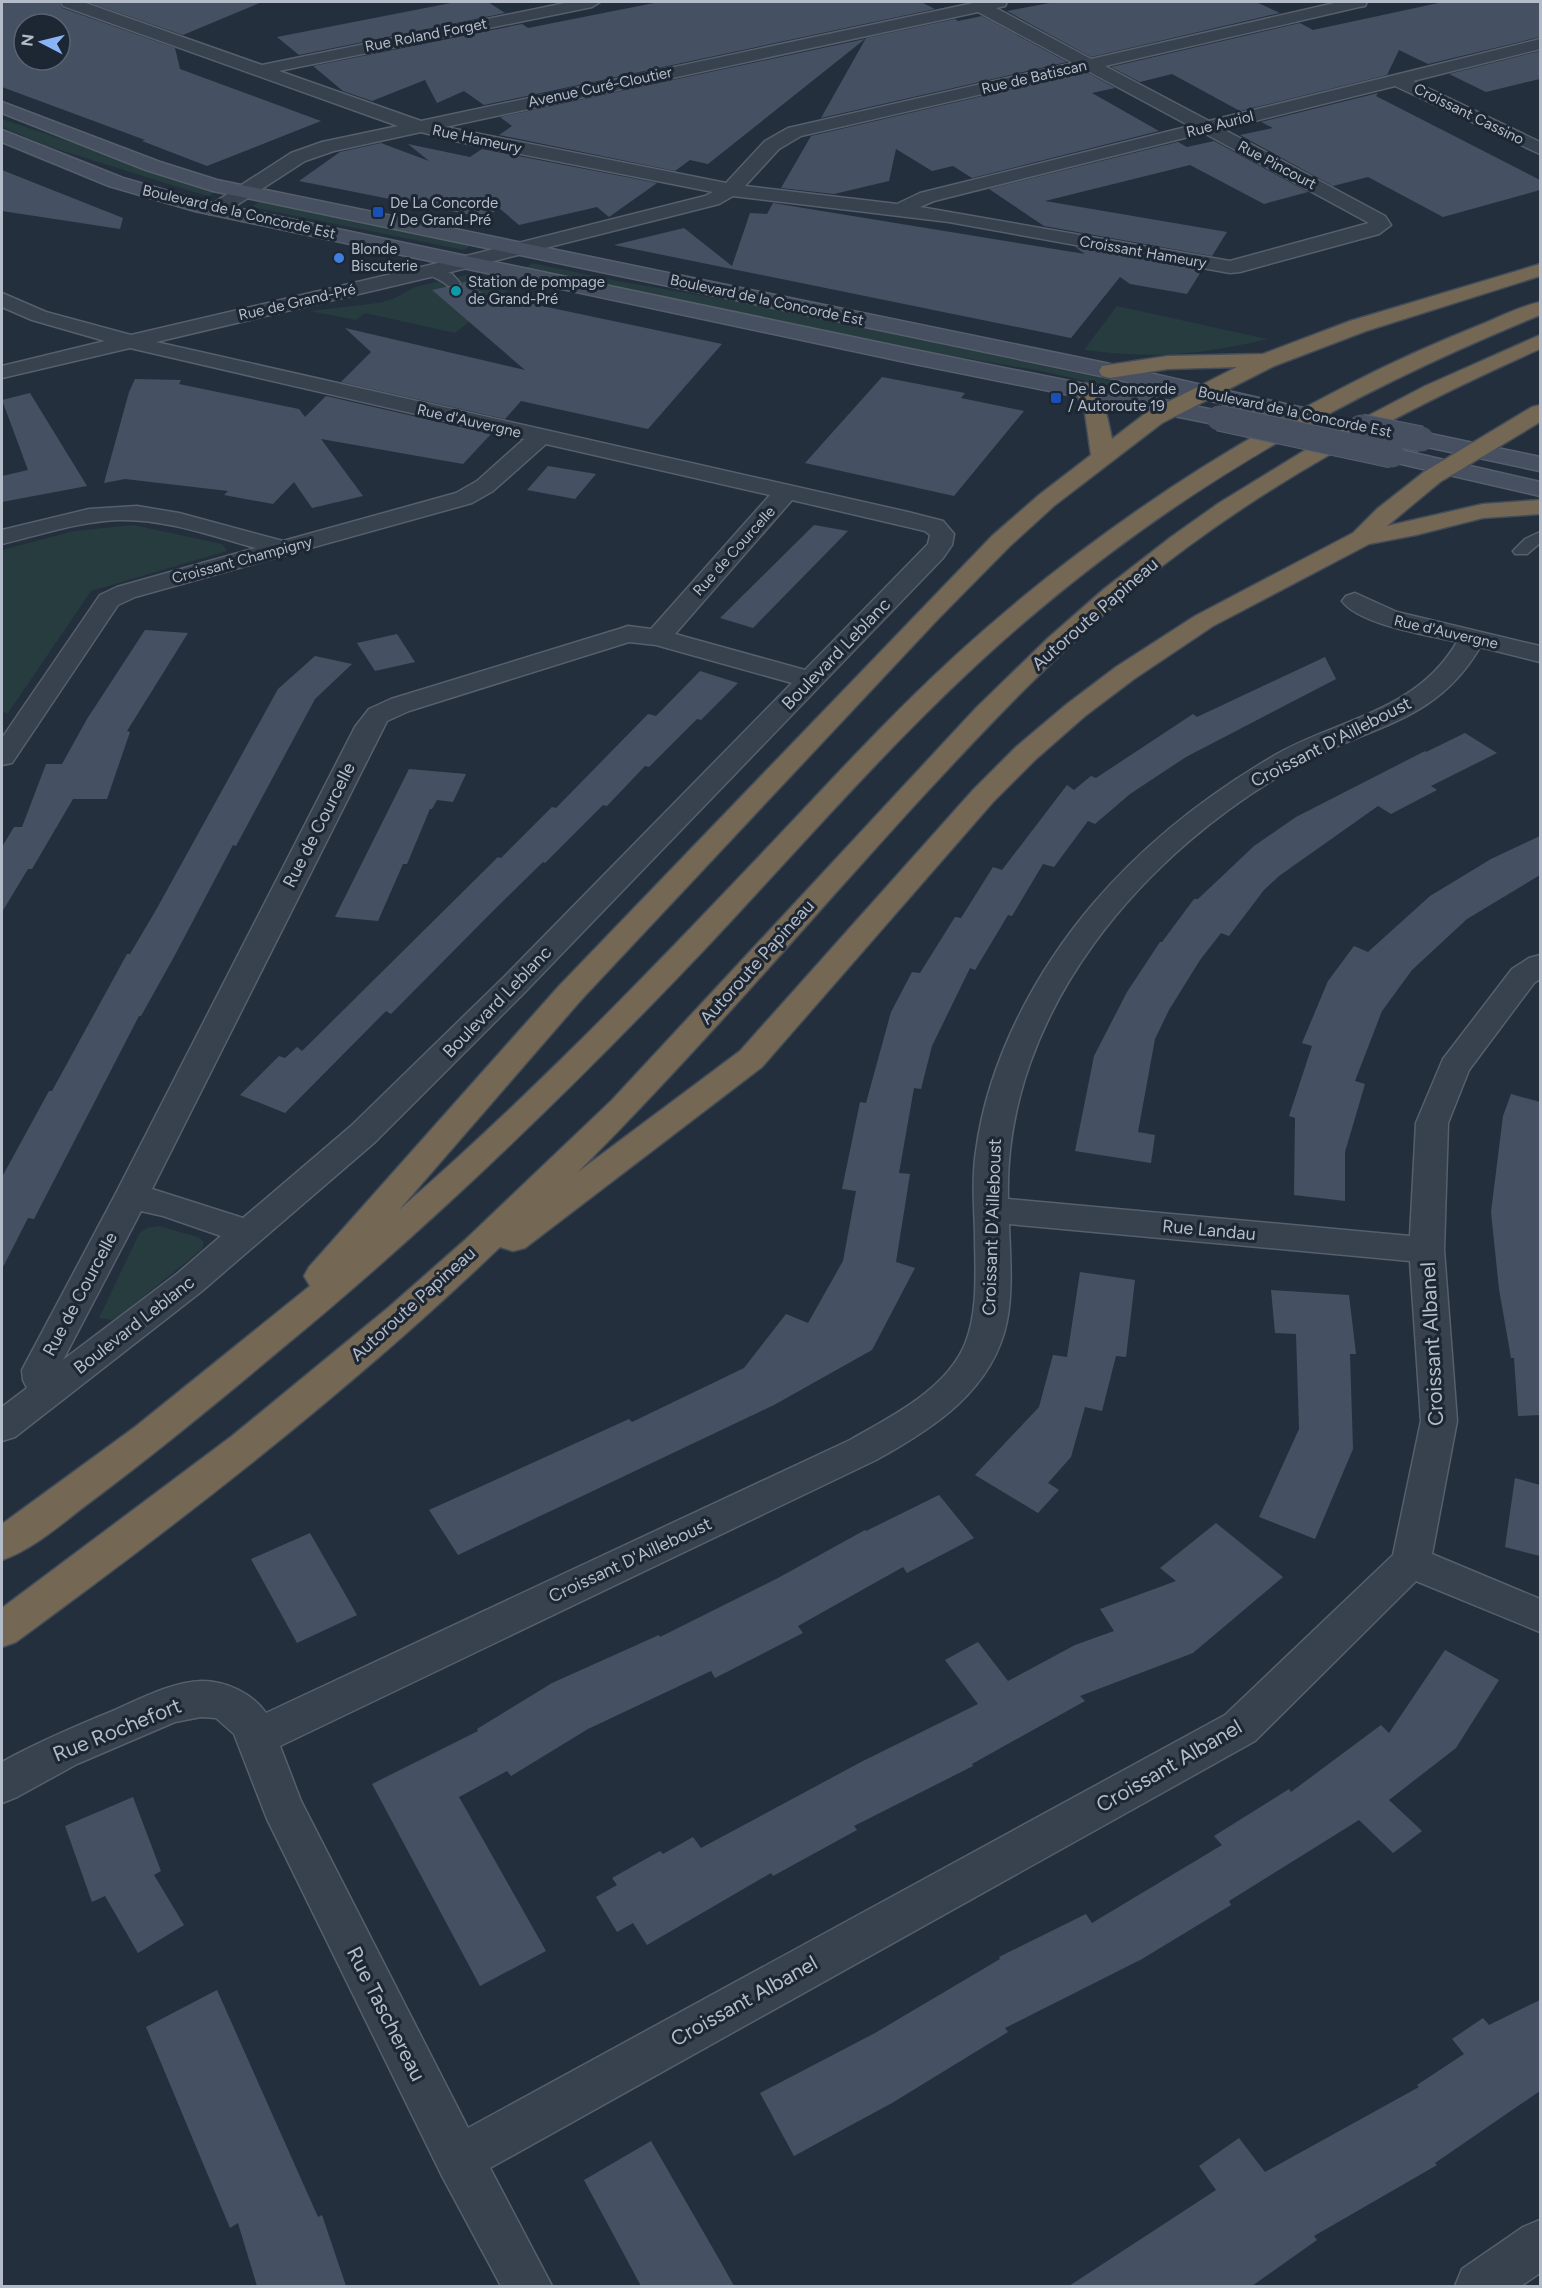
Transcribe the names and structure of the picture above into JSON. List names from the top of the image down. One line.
{"streets":{"highway":["Autoroute Papineau"],"street":["Rue Roland Forget","Rue de Batiscan","Avenue Curé-Cloutier","Croissant Cassino","Rue Auriol","Rue Hameury","Rue Pincourt","Boulevard de la Concorde Est","Croissant Hameury","Rue de Grand-Pré","Rue d'Auvergne","Rue de Courcelle","Croissant Champigny","Boulevard Leblanc","Croissant D'Ailleboust","Rue Landau","Croissant Albanel","Rue Rochefort","Rue Taschereau"]},"crossings":[["Rue Roland Forget","Rue Hameury"],["Rue de Batiscan","Rue Hameury"],["Rue de Batiscan","Rue Pincourt"],["Rue de Batiscan","Rue de Grand-Pré"],["Avenue Curé-Cloutier","Rue Hameury"],["Avenue Curé-Cloutier","Rue Pincourt"],["Avenue Curé-Cloutier","Boulevard de la Concorde Est"],["Croissant Cassino","Rue Auriol"],["Rue Auriol","Rue Hameury"],["Rue Auriol","Rue Pincourt"],["Rue Auriol","Croissant Hameury"],["Rue Hameury","Croissant Hameury"],["Rue Hameury","Rue de Grand-Pré"],["Rue Pincourt","Croissant Hameury"],["Boulevard de la Concorde Est","Rue de Grand-Pré"],["Rue de Grand-Pré","Rue d'Auvergne"],["Rue d'Auvergne","Rue de Courcelle"],["Rue d'Auvergne","Croissant Champigny"],["Rue d'Auvergne","Boulevard Leblanc"],["Rue d'Auvergne","Croissant D'Ailleboust"],["Rue de Courcelle","Boulevard Leblanc"],["Croissant D'Ailleboust","Rue Landau"],["Croissant D'Ailleboust","Rue Rochefort"],["Croissant D'Ailleboust","Rue Taschereau"],["Rue Landau","Croissant Albanel"],["Croissant Albanel","Rue Taschereau"],["Rue Rochefort","Rue Taschereau"]],"places":{"transit":["De La Concorde / De Grand-Pré","De La Concorde / Autoroute 19"],"other":["Blonde Biscuterie","Station de pompage de Grand-Pré"]},"north":"left"}
